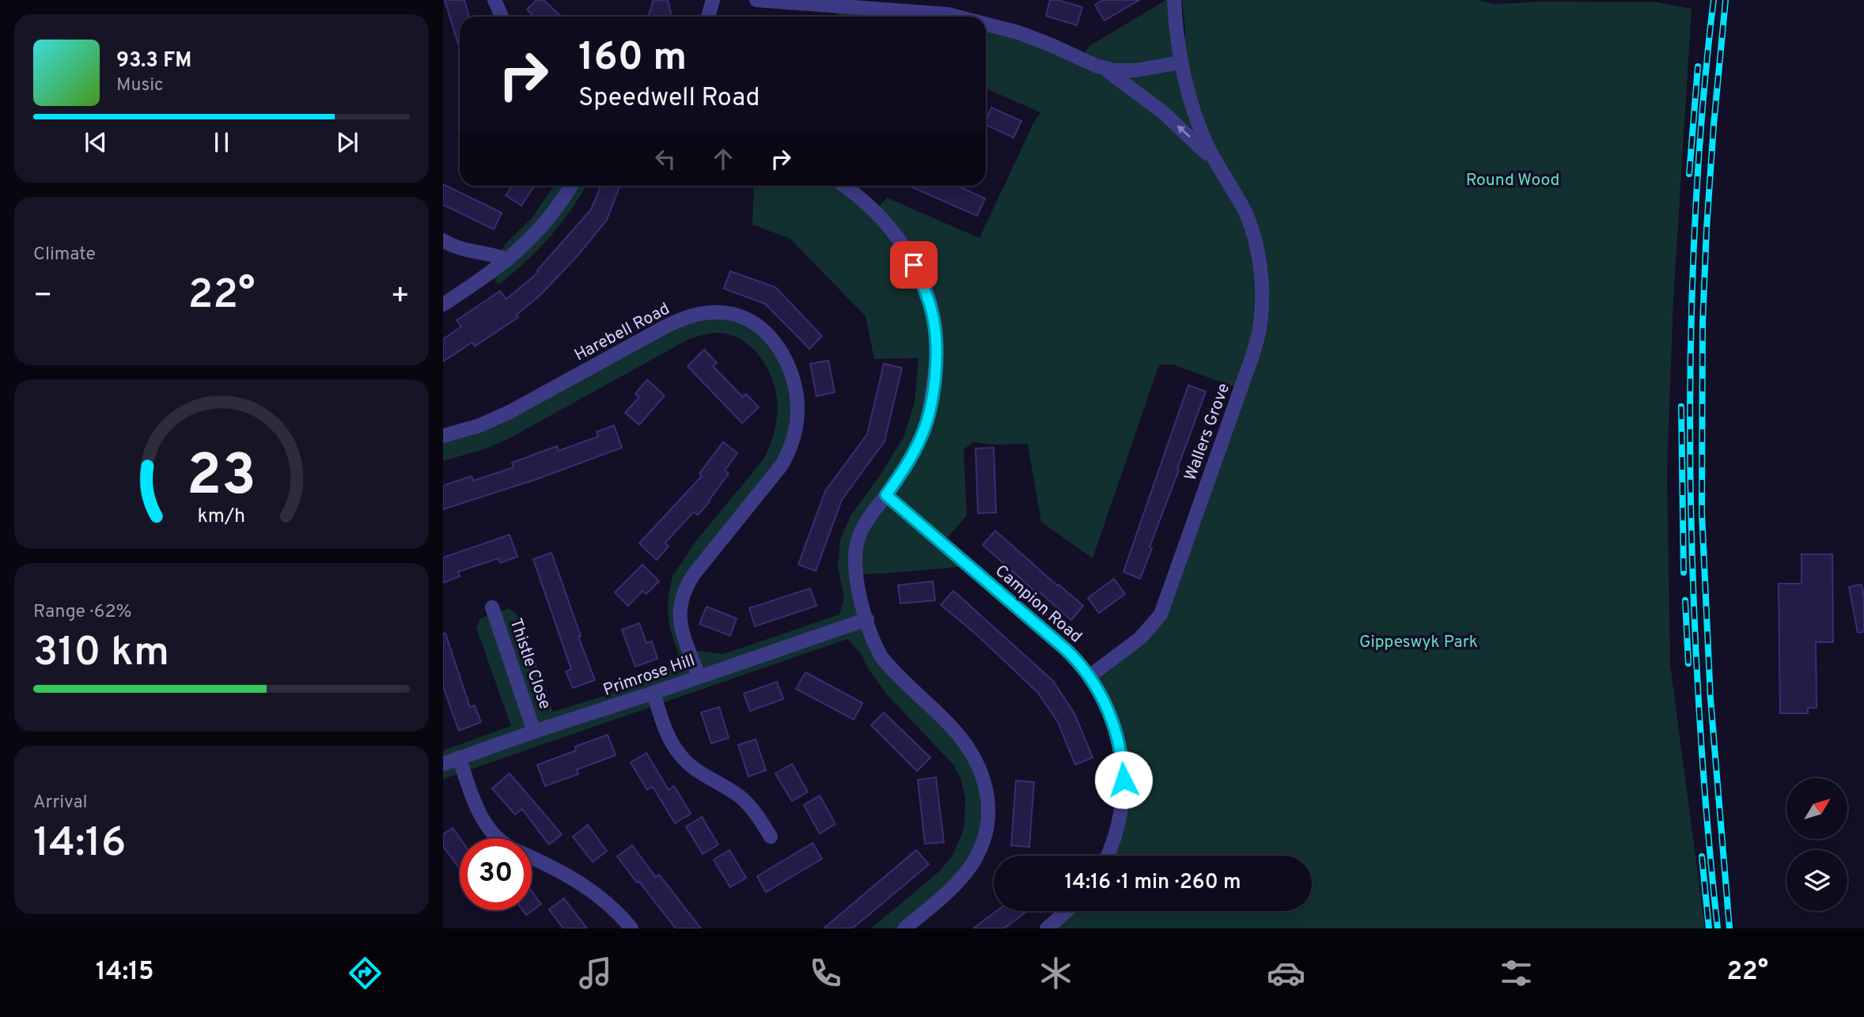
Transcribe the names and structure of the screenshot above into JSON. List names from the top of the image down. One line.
{"streets":{"street":["Harebell Road","Wallers Grove","Campion Road","Thistle Close","Primrose Hill"]},"crossings":[["Harebell Road","Primrose Hill"],["Wallers Grove","Campion Road"],["Thistle Close","Primrose Hill"]],"parks":["Round Wood","Gippeswyk Park"],"north":"top right","page":{"turn":["160 m","Speedwell Road"],"song":["93.3 FM","Music"],"tile":["Climate",["Range · 62%","310 km"],["Arrival","14:16"]],"heat":["−","22°","+"],"limit":"30","trip":"14:16 · 1 min · 260 m","tabs":["14:15","22°"],"gauge":["23","km/h"]}}
